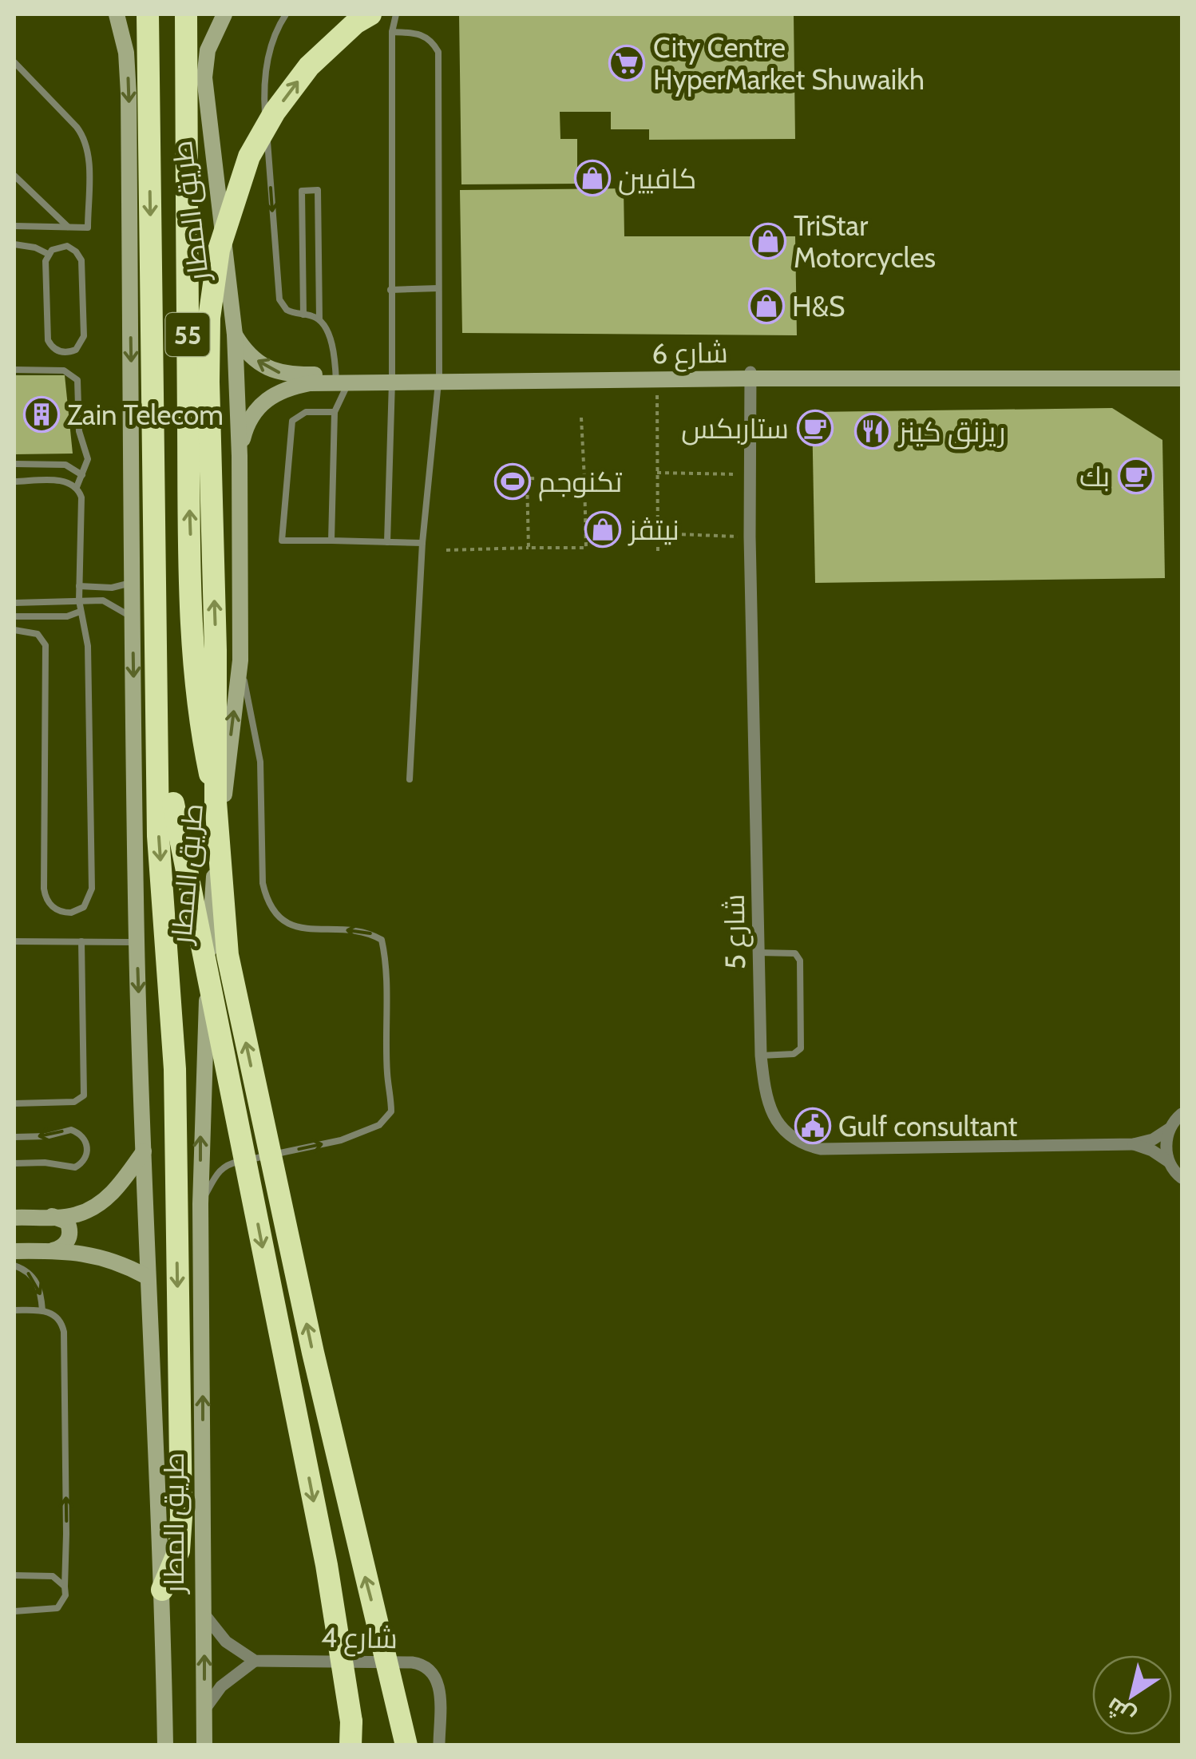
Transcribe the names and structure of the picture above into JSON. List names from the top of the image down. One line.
{"streets":{"highway":["طريق المطار","55"],"main road":["شارع 6"],"street":["شارع 5","شارع 4"]},"crossings":[["طريق المطار","شارع 6"],["شارع 6","شارع 5"]],"places":{"supermarket":["City Centre HyperMarket Shuwaikh"],"shop":["كافيين","TriStar Motorcycles","H&S","نيتڤز"],"building":["Zain Telecom"],"cafe":["ستاربكس","بك"],"restaurant":["ريزنق كينز"],"sports":["تكنوجم"],"public building":["Gulf consultant"]},"north":"bottom left"}
